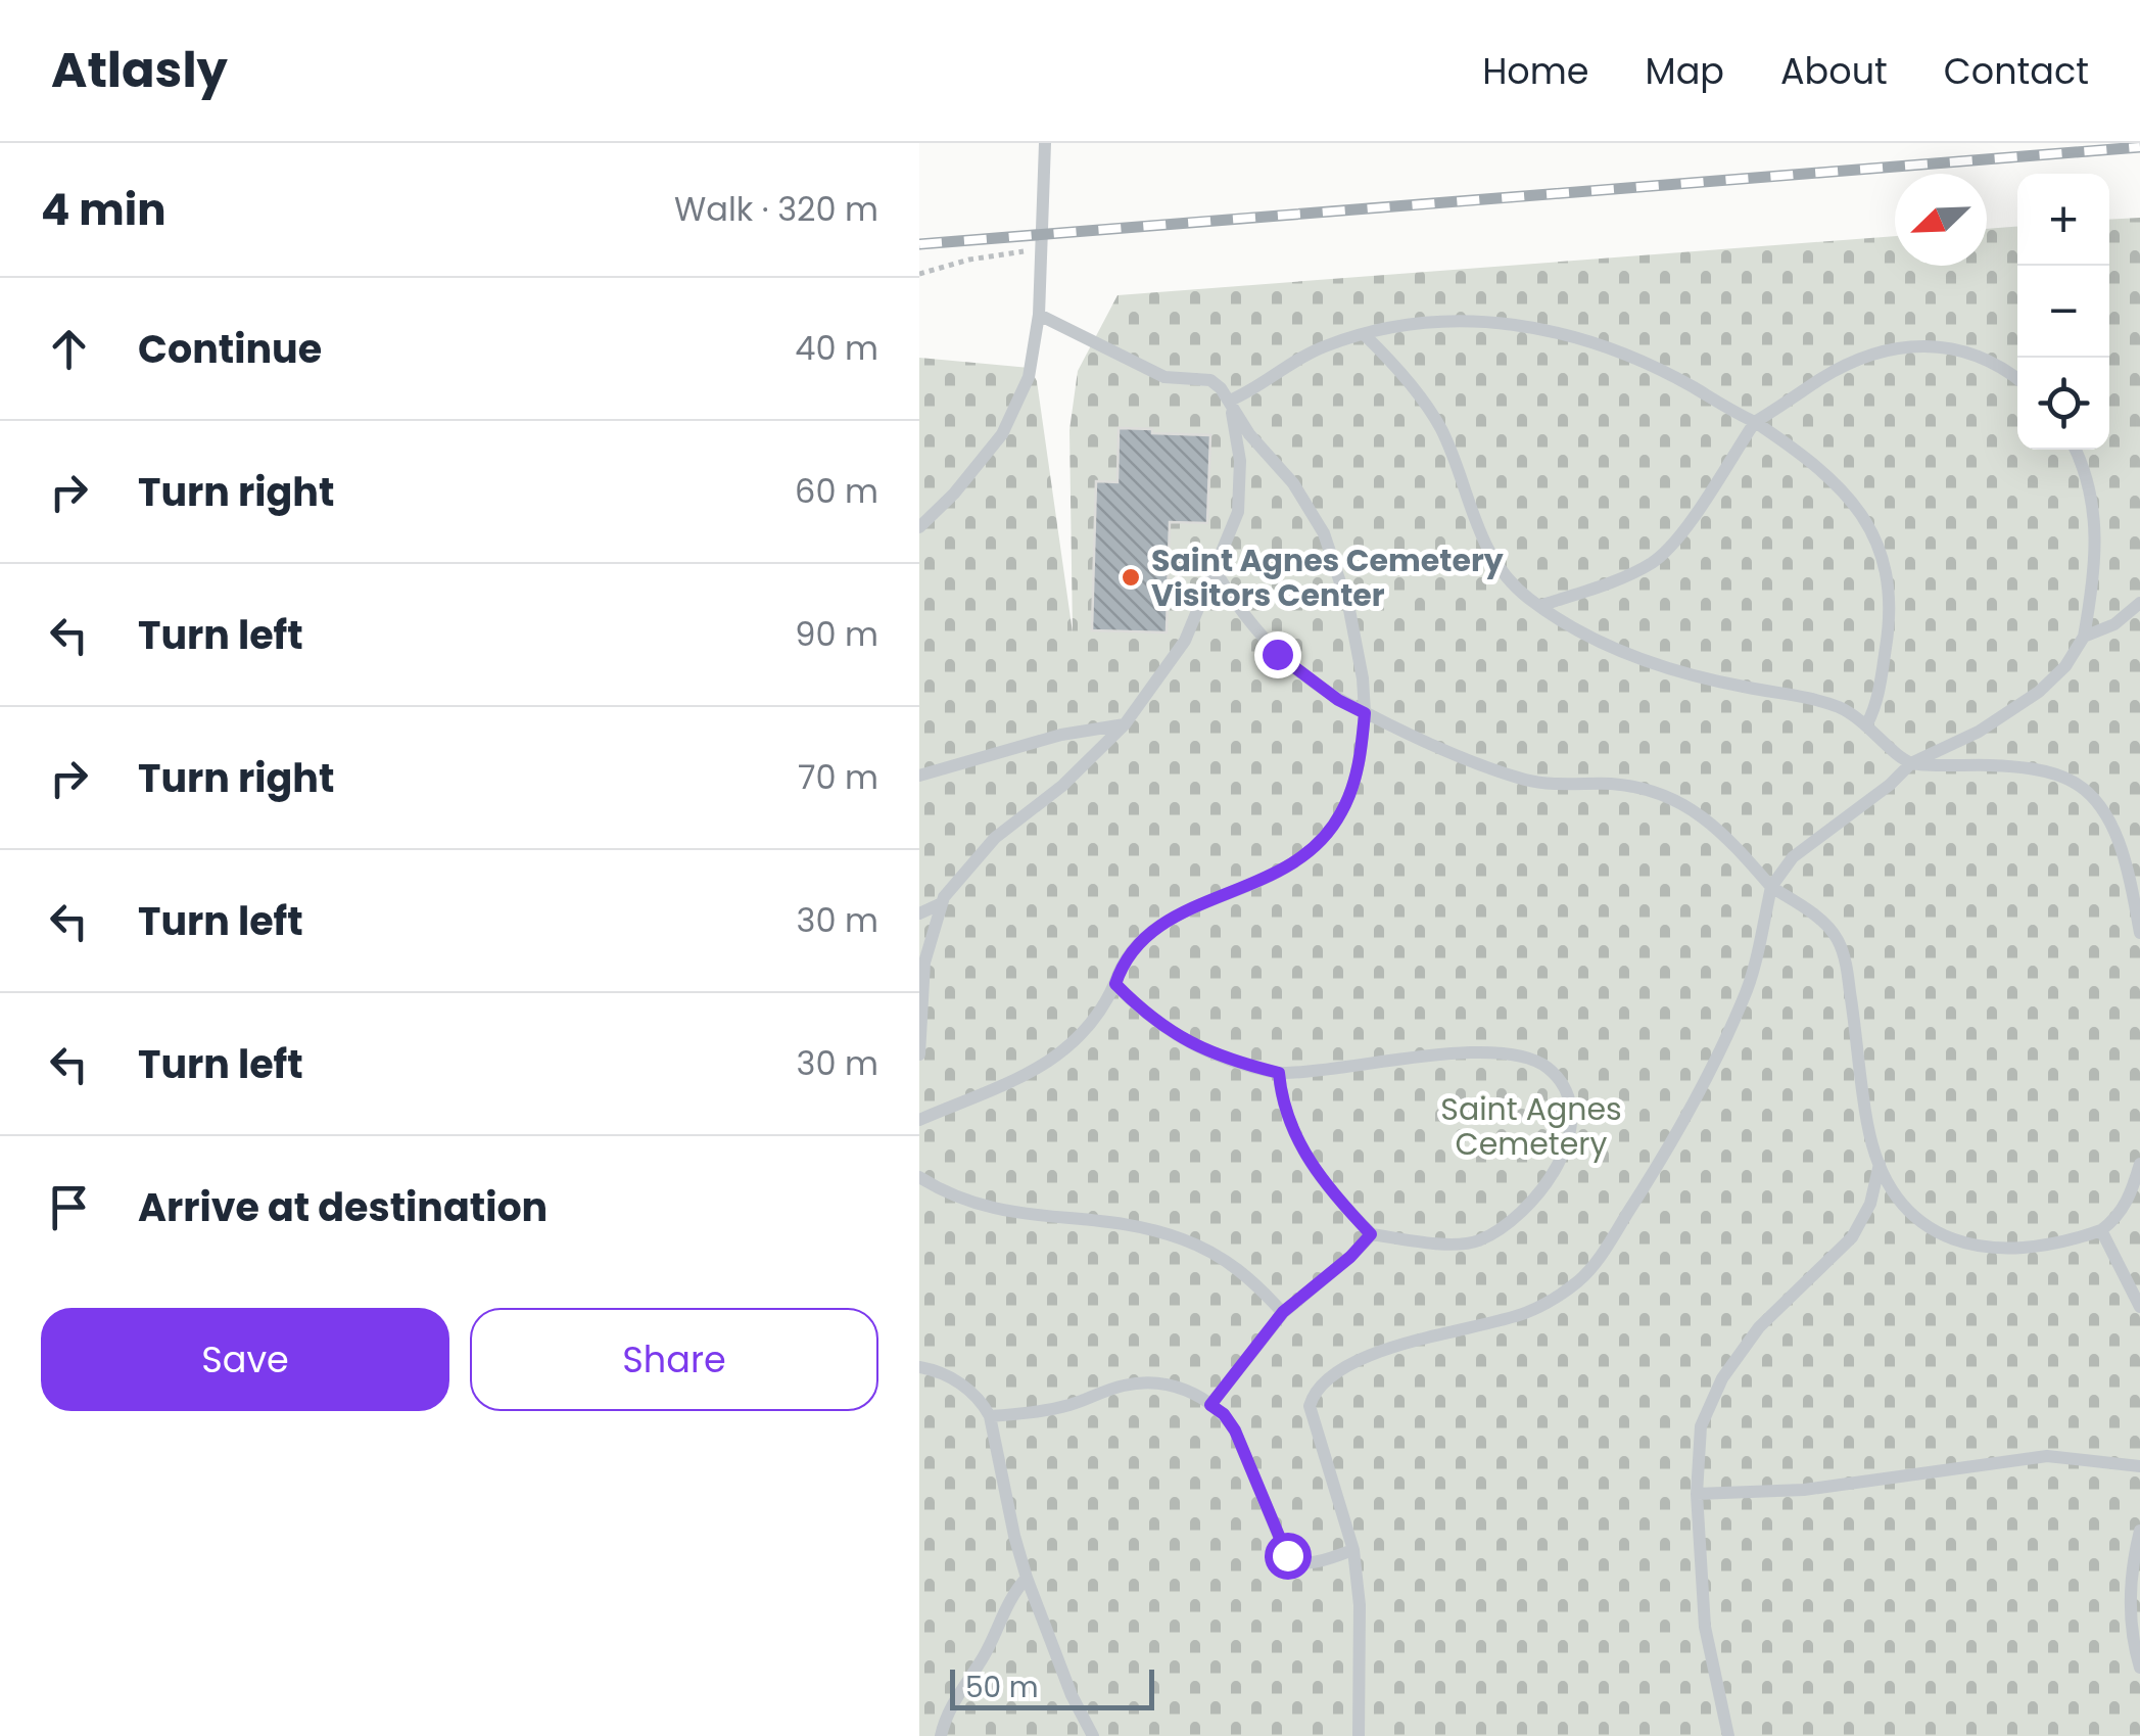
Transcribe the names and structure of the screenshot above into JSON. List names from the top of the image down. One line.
{"parks":["Saint Agnes Cemetery"],"places":["Saint Agnes Cemetery Visitors Center"],"scale_bar":"50 m","north":"bottom left","page":{"header":"Atlasly","nav":["Home","Map","About","Contact"],"heading":["4 min","Walk · 320 m"],"map_buttons":["+","−"],"list":[["Continue","40 m"],["Turn right","60 m"],["Turn left","90 m"],["Turn right","70 m"],["Turn left","30 m"],["Turn left","30 m"],"Arrive at destination"],"buttons":["Save","Share"],"scale":"50 m"}}
